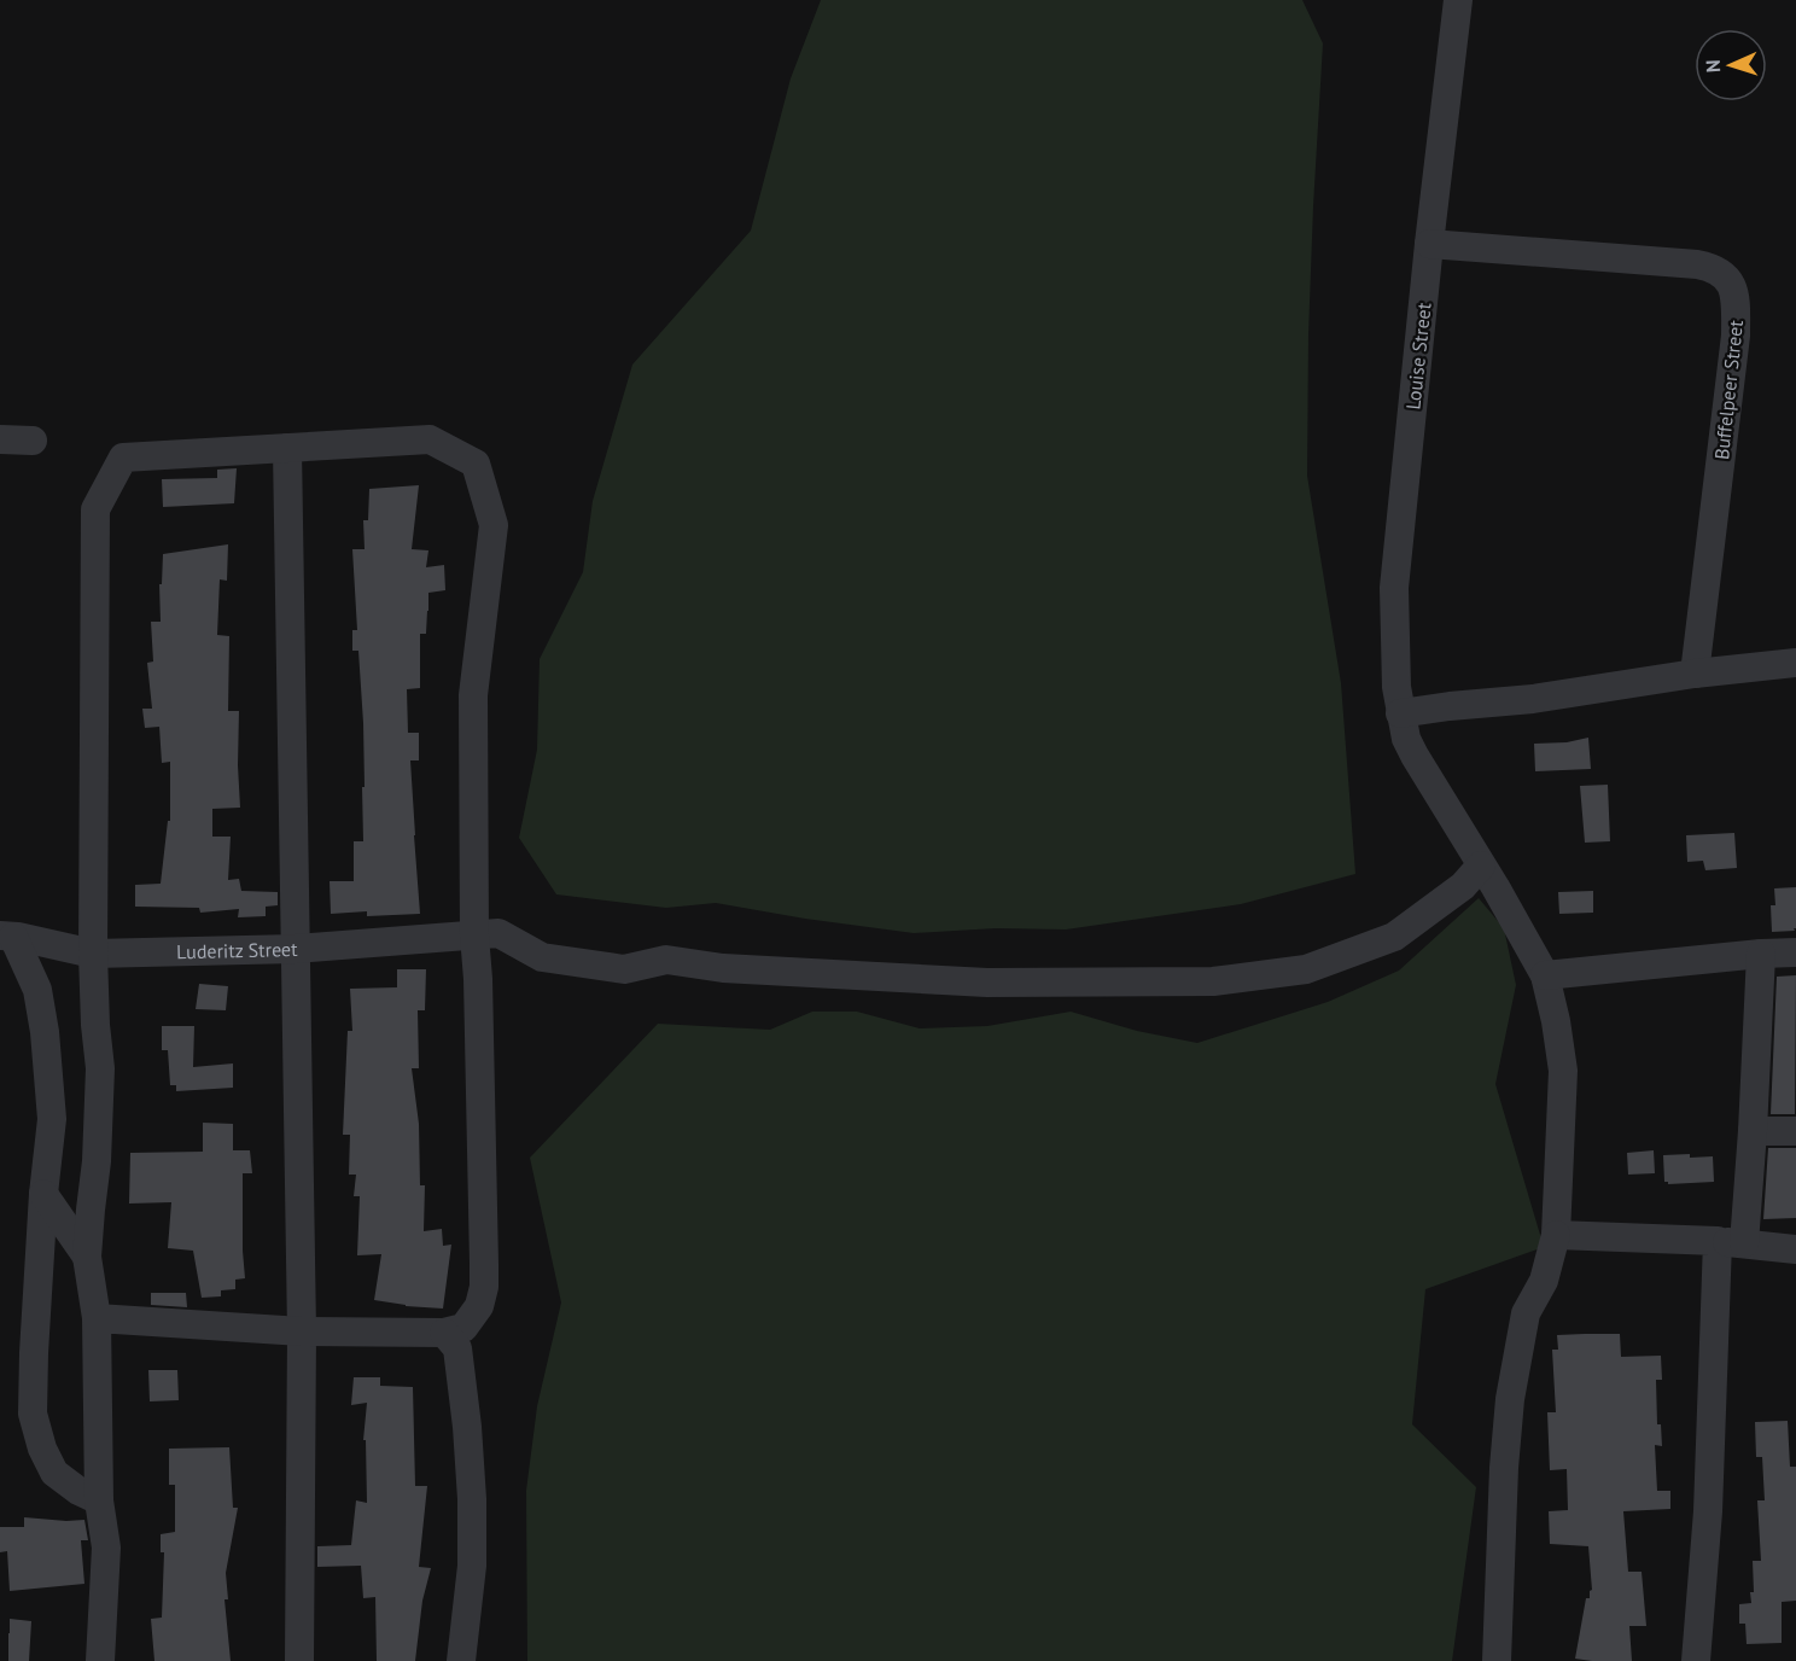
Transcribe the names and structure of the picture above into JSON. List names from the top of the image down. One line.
{"streets":{"street":["Louise Street","Buffelpeer Street","Luderitz Street"]},"crossings":[["Louise Street","Buffelpeer Street"],["Louise Street","Luderitz Street"]],"north":"left"}
